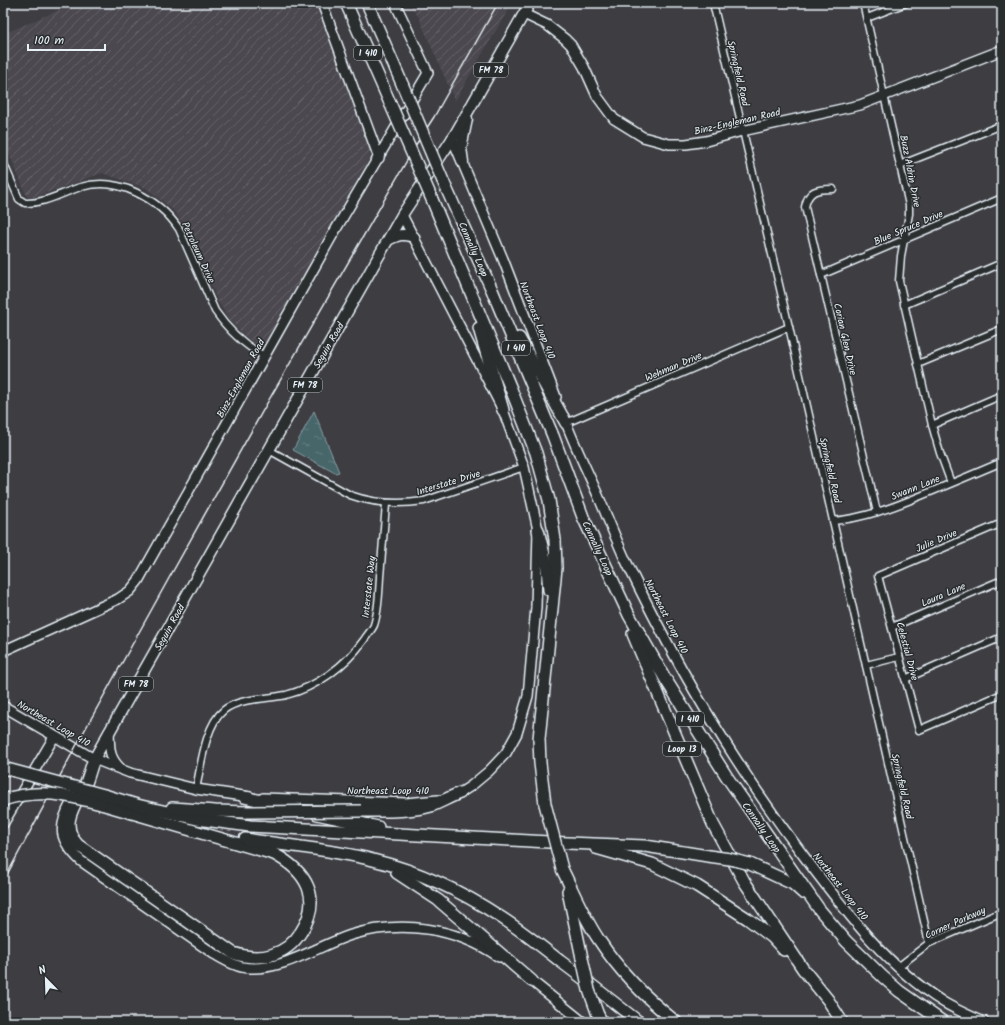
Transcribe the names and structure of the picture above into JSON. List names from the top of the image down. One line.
{"streets":{"highway":["I 410","Connally Loop","Loop 13"],"main road":["FM 78","Binz-Engleman Road","Northeast Loop 410","Seguin Road"],"street":["Springfield Road","Buzz Aldrin Drive","Blue Spruce Drive","Petroleum Drive","Corian Glen Drive","Wehman Drive","Interstate Drive","Swann Lane","Julie Drive","Interstate Way","Laura Lane","Celestial Drive","Corner Parkway"]},"crossings":[["FM 78","Northeast Loop 410"],["FM 78","Seguin Road"],["Springfield Road","Binz-Engleman Road"],["Springfield Road","Wehman Drive"],["Springfield Road","Swann Lane"],["Springfield Road","Corner Parkway"],["Binz-Engleman Road","Buzz Aldrin Drive"],["Binz-Engleman Road","Petroleum Drive"],["Binz-Engleman Road","Seguin Road"],["Buzz Aldrin Drive","Blue Spruce Drive"],["Buzz Aldrin Drive","Swann Lane"],["Blue Spruce Drive","Corian Glen Drive"],["Connally Loop","Loop 13"],["Northeast Loop 410","Seguin Road"],["Northeast Loop 410","Wehman Drive"],["Northeast Loop 410","Interstate Drive"],["Northeast Loop 410","Interstate Way"],["Northeast Loop 410","Corner Parkway"],["Corian Glen Drive","Swann Lane"],["Seguin Road","Interstate Drive"],["Interstate Drive","Interstate Way"],["Julie Drive","Celestial Drive"],["Laura Lane","Celestial Drive"]],"scale_bar":"100 m","north":"top left"}
